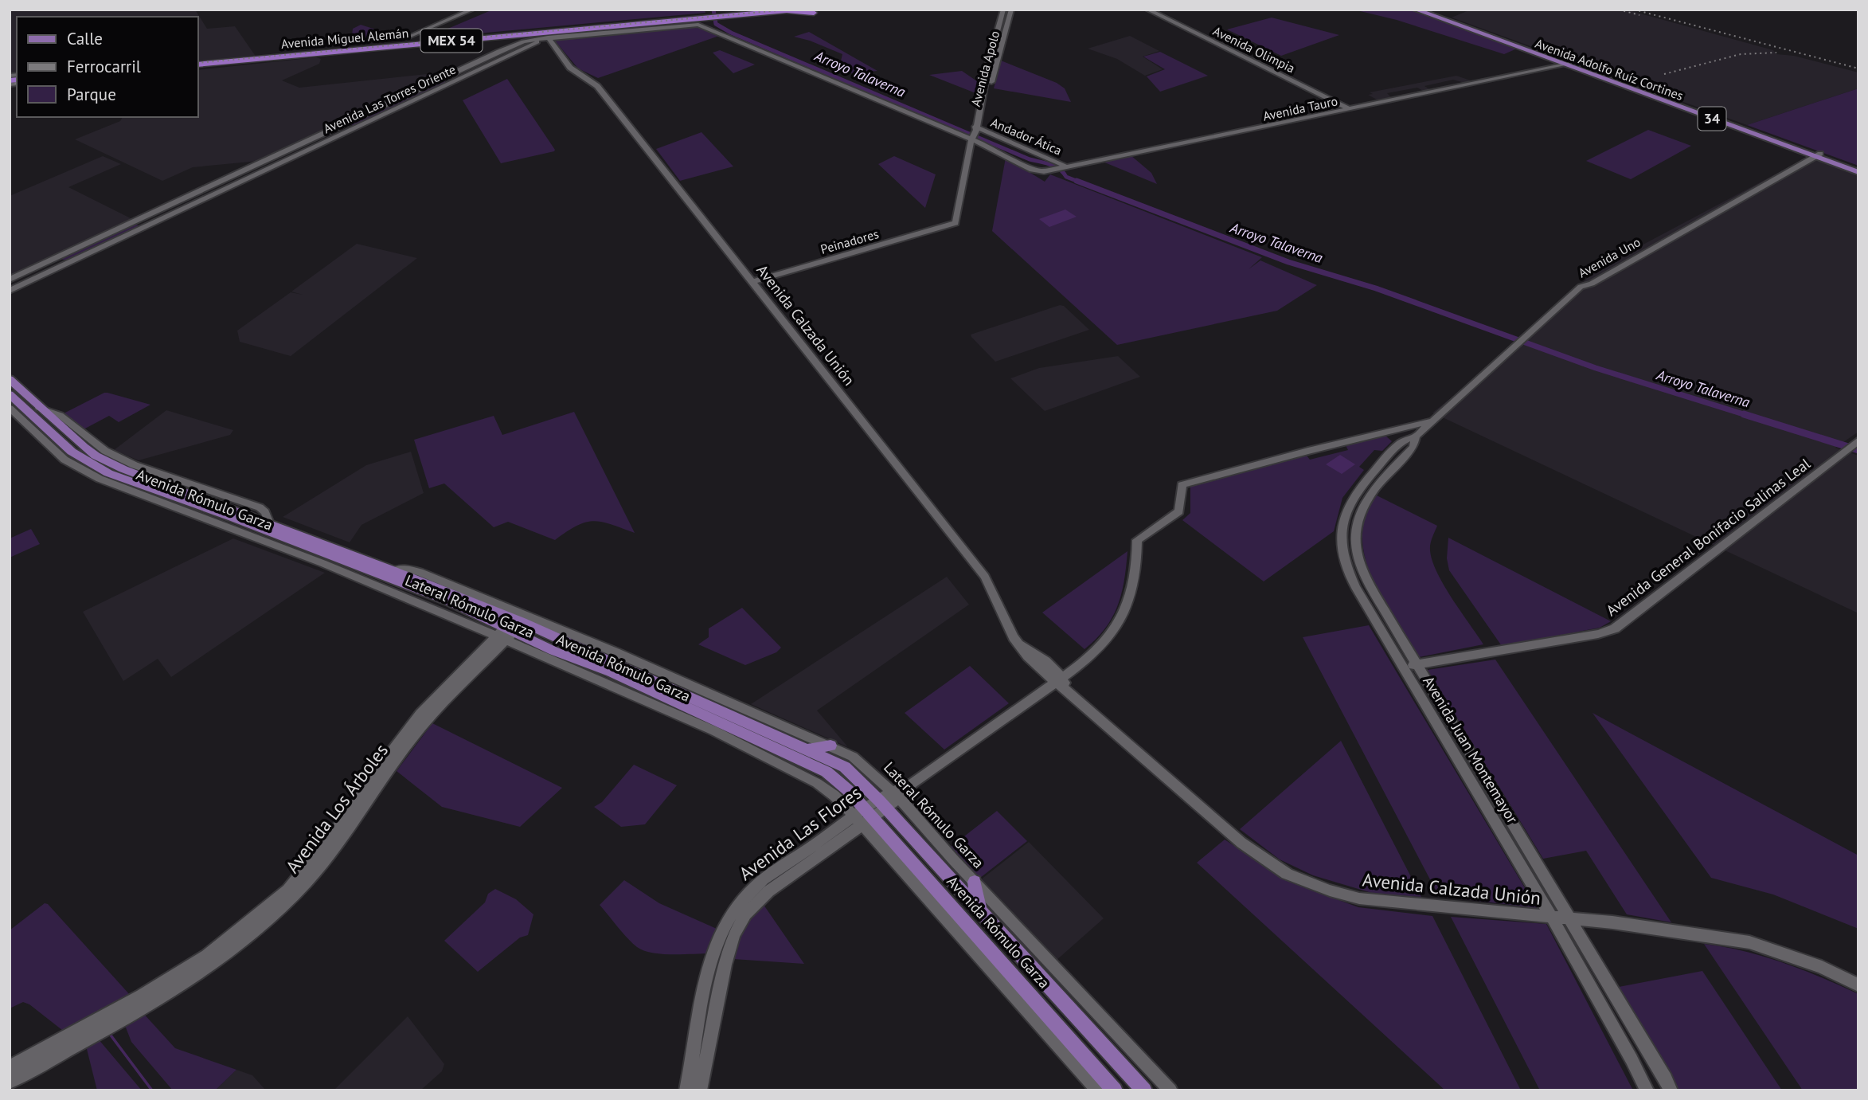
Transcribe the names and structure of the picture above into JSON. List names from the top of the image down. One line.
{"streets":{"highway":["Avenida Miguel Alemán","MEX 54"],"main road":["Avenida Adolfo Ruíz Cortines","34","Avenida Rómulo Garza"],"street":["Avenida Olimpia","Avenida Apolo","Avenida Las Torres Oriente","Avenida Tauro","Andador Ática","Peinadores","Avenida Uno","Avenida Calzada Unión","Avenida General Bonifacio Salinas Leal","Lateral Rómulo Garza","Avenida Juan Montemayor","Avenida Los Árboles","Avenida Las Flores"]},"crossings":[["Avenida Olimpia","Avenida Tauro"],["Avenida Apolo","Avenida Las Torres Oriente"],["Avenida Apolo","Andador Ática"],["Avenida Adolfo Ruíz Cortines","Avenida Tauro"],["Avenida Adolfo Ruíz Cortines","Avenida Uno"],["Avenida Las Torres Oriente","Avenida Tauro"],["Avenida Las Torres Oriente","Andador Ática"],["Avenida Las Torres Oriente","Avenida Calzada Unión"],["Avenida Tauro","Andador Ática"],["Peinadores","Avenida Calzada Unión"],["Avenida Uno","Avenida Juan Montemayor"],["Avenida Uno","Avenida Las Flores"],["Avenida Calzada Unión","Avenida Juan Montemayor"],["Avenida Calzada Unión","Avenida Las Flores"],["Avenida Rómulo Garza","Lateral Rómulo Garza"],["Avenida Rómulo Garza","Avenida Los Árboles"],["Avenida Rómulo Garza","Avenida Las Flores"],["Avenida General Bonifacio Salinas Leal","Avenida Juan Montemayor"],["Lateral Rómulo Garza","Avenida Los Árboles"],["Lateral Rómulo Garza","Avenida Las Flores"]],"water":["Arroyo Talaverna"],"legend":["Calle","Ferrocarril","Parque"]}
